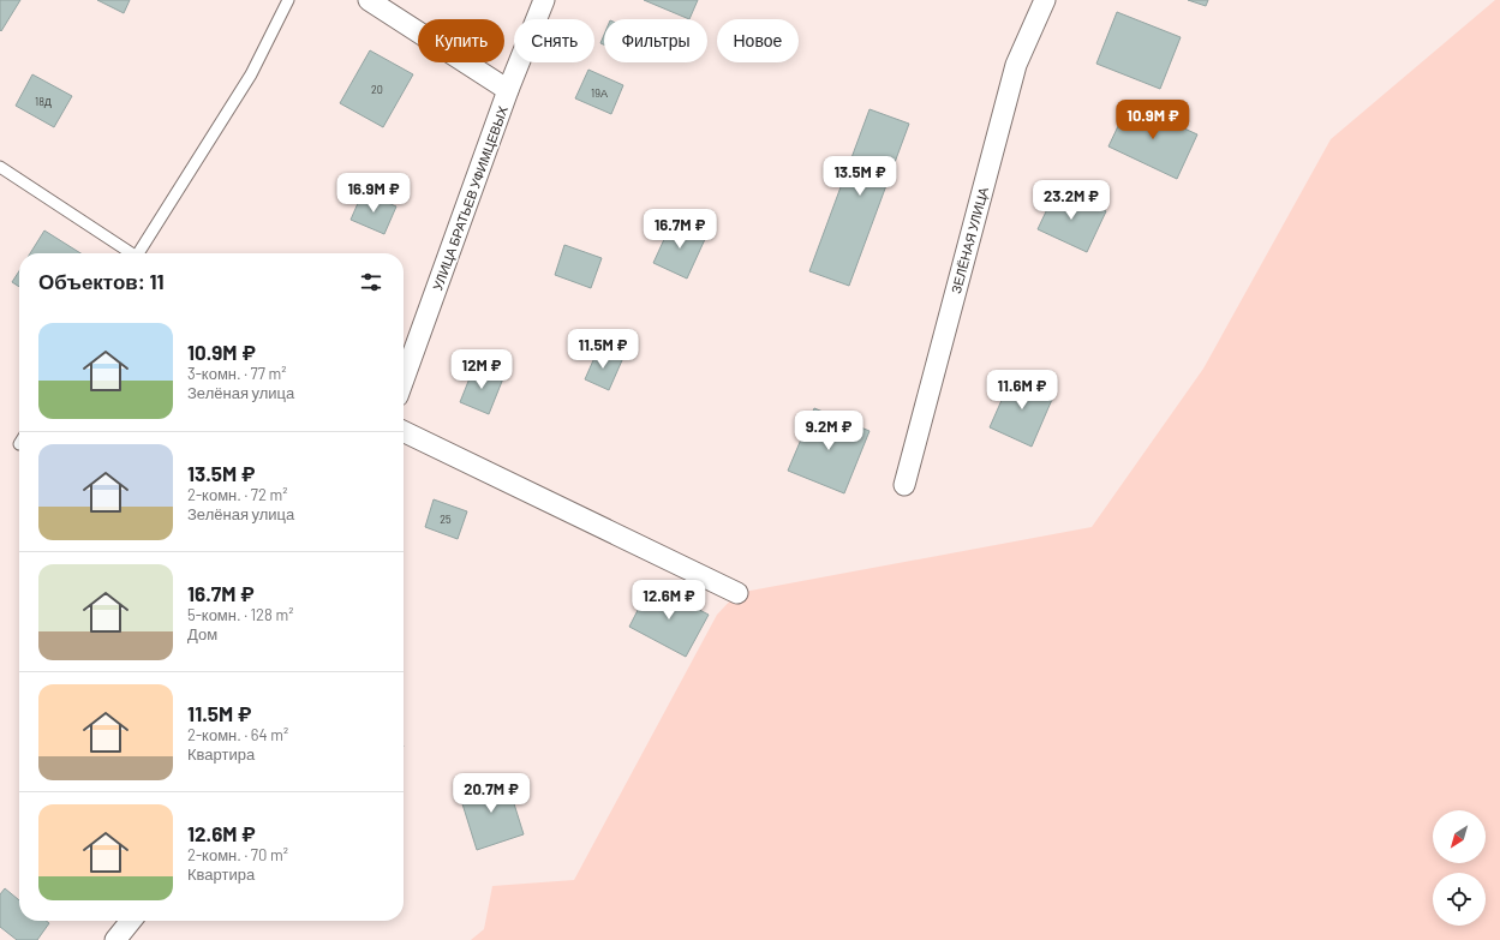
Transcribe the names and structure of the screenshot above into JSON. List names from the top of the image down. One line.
{"streets":{"street":["УЛИЦА БРАТЬЕВ УФИМЦЕВЫХ","ЗЕЛЁНАЯ УЛИЦА"]},"house_numbers":["20","19А","18Д","25"],"north":"bottom left","page":{"chip":["Купить","Снять","Фильтры","Новое"],"price":["10.9M ₽","13.5M ₽","16.9M ₽","23.2M ₽","16.7M ₽","11.5M ₽","12M ₽","11.6M ₽","9.2M ₽","12.6M ₽","20.7M ₽"],"heading":"Объектов: 11","list":[{"name":"10.9M ₽","note":"3-комн. · 77 m² · Зелёная улица"},{"name":"13.5M ₽","note":"2-комн. · 72 m² · Зелёная улица"},{"name":"16.7M ₽","note":"5-комн. · 128 m² · Дом"},{"name":"11.5M ₽","note":"2-комн. · 64 m² · Квартира"},{"name":"12.6M ₽","note":"2-комн. · 70 m² · Квартира"}]}}
